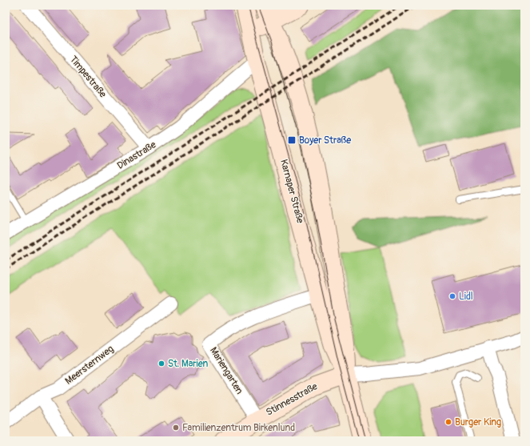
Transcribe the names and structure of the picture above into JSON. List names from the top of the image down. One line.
{"streets":{"main road":["Karnaper Straße","Stinnesstraße"],"street":["Timpestraße","Dinastraße","Meersternweg","Mariengarten"]},"crossings":[["Timpestraße","Dinastraße"],["Dinastraße","Karnaper Straße"],["Karnaper Straße","Mariengarten"],["Karnaper Straße","Stinnesstraße"],["Mariengarten","Stinnesstraße"]],"places":{"transit":["Boyer Straße"],"other":["Lidl","St. Marien","Burger King","Familienzentrum Birkenlund"]}}
